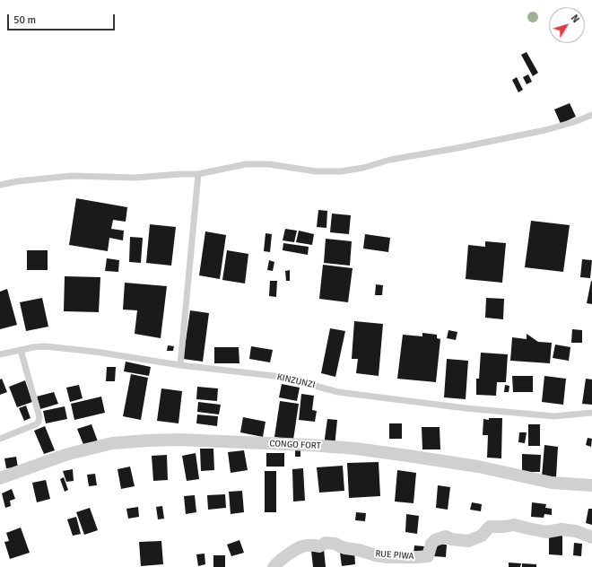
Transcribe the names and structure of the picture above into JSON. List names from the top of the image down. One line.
{"streets":{"street":["CONGO FORT","RUE PIWA"],"lane":["KINZUNZI"]},"scale_bar":"50 m","north":"top right"}
